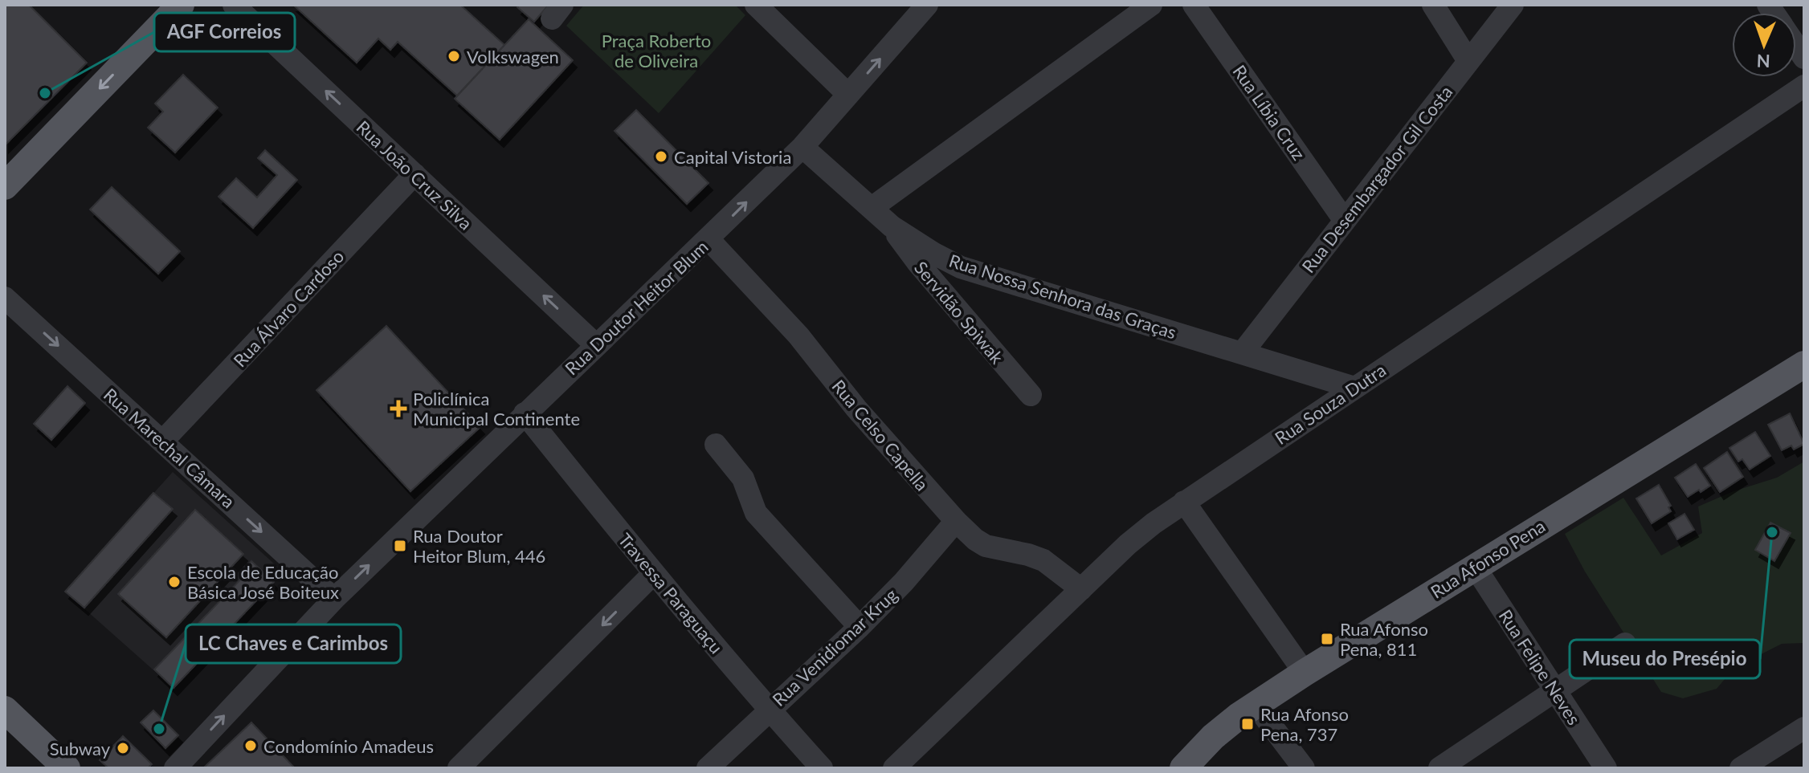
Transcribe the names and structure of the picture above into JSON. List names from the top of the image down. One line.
{"streets":{"main road":["Rua Afonso Pena"],"street":["Rua Líbia Cruz","Rua João Cruz Silva","Rua Desembargador Gil Costa","Rua Nossa Senhora das Graças","Rua Doutor Heitor Blum","Rua Álvaro Cardoso","Servidão Spiwak","Rua Souza Dutra","Rua Celso Capella","Rua Marechal Câmara","Travessa Paraguaçu","Rua Venidiomar Krug","Rua Felipe Neves"]},"crossings":[["Rua Líbia Cruz","Rua Desembargador Gil Costa"],["Rua João Cruz Silva","Rua Doutor Heitor Blum"],["Rua João Cruz Silva","Rua Álvaro Cardoso"],["Rua Desembargador Gil Costa","Rua Nossa Senhora das Graças"],["Rua Nossa Senhora das Graças","Rua Doutor Heitor Blum"],["Rua Nossa Senhora das Graças","Servidão Spiwak"],["Rua Nossa Senhora das Graças","Rua Souza Dutra"],["Rua Doutor Heitor Blum","Rua Celso Capella"],["Rua Doutor Heitor Blum","Rua Marechal Câmara"],["Rua Doutor Heitor Blum","Travessa Paraguaçu"],["Rua Álvaro Cardoso","Rua Marechal Câmara"],["Rua Souza Dutra","Rua Celso Capella"],["Rua Celso Capella","Rua Venidiomar Krug"],["Rua Afonso Pena","Rua Felipe Neves"],["Travessa Paraguaçu","Rua Venidiomar Krug"]],"one_way":["Rua João Cruz Silva","Rua Doutor Heitor Blum","Rua Marechal Câmara"],"parks":["Praça Roberto de Oliveira"],"places":{"other":["Volkswagen","AGF Correios","Capital Vistoria","Museu do Presépio","Escola de Educação Básica José Boiteux","LC Chaves e Carimbos","Condomínio Amadeus","Subway"],"health":["Policlínica Municipal Continente"],"transit":["Rua Doutor Heitor Blum, 446","Rua Afonso Pena, 811","Rua Afonso Pena, 737"]},"north":"bottom"}
